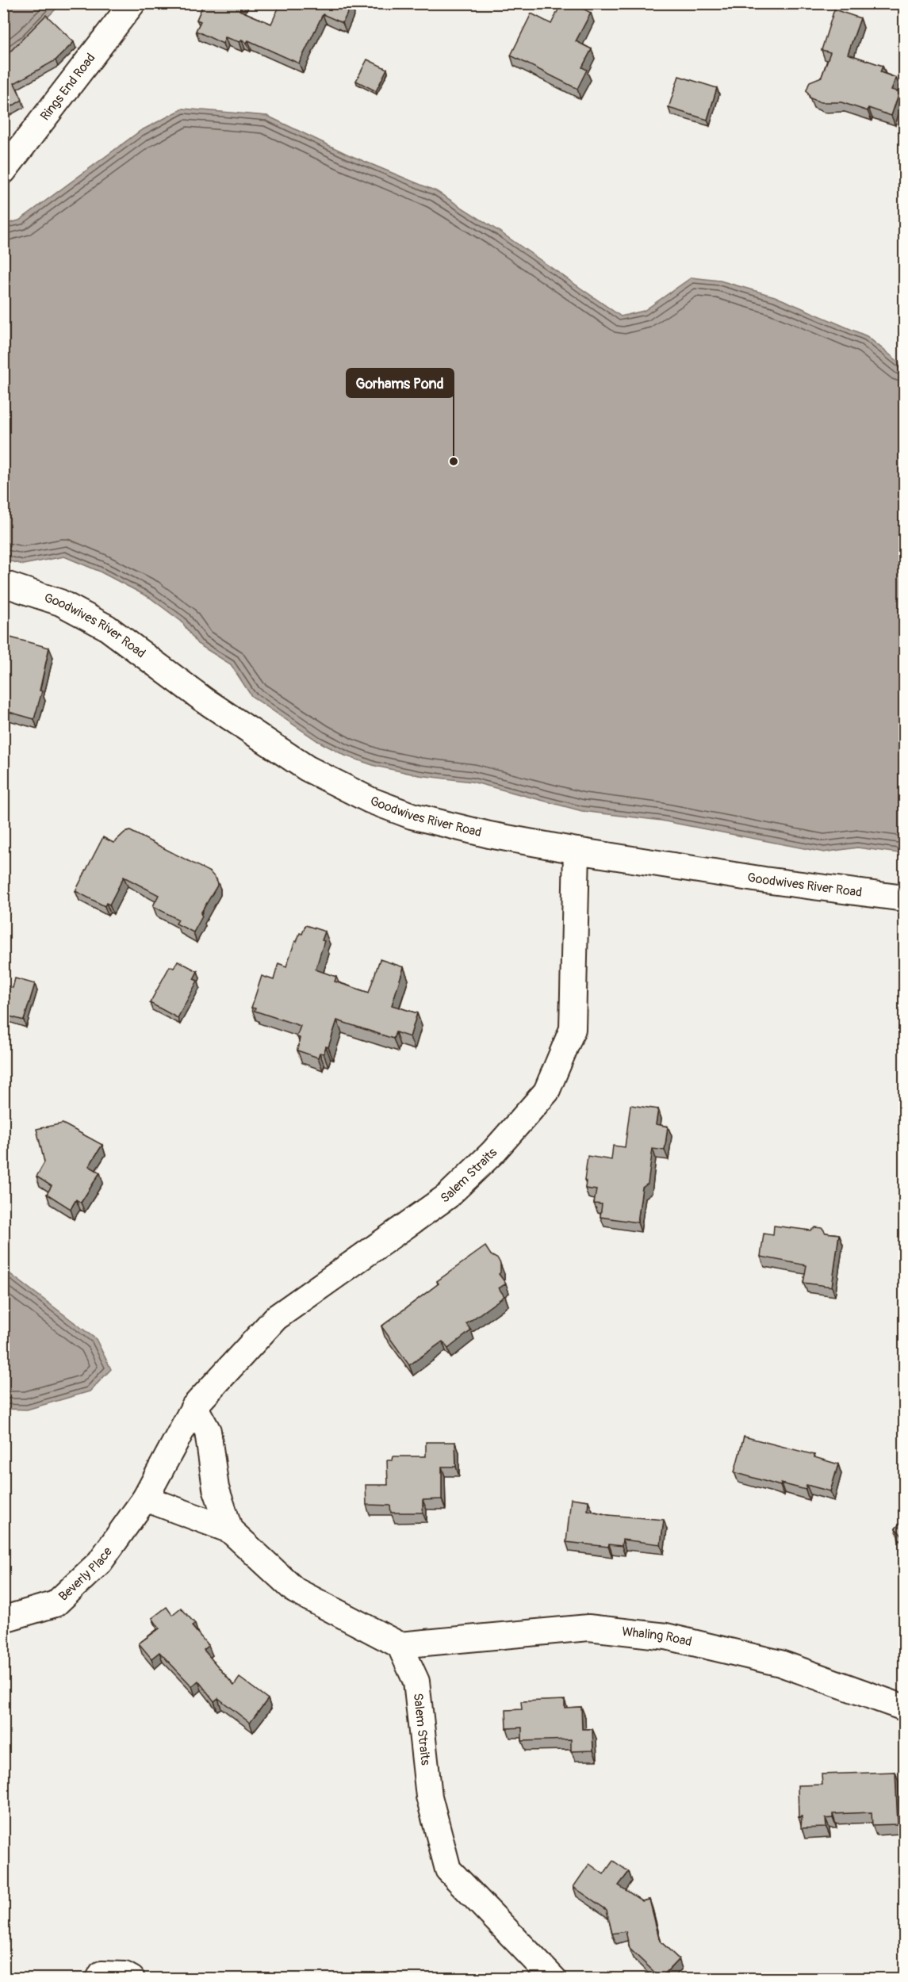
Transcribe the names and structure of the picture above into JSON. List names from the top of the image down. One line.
{"streets":{"street":["Rings End Road","Goodwives River Road","Salem Straits","Beverly Place","Whaling Road"]},"crossings":[["Goodwives River Road","Salem Straits"],["Salem Straits","Beverly Place"],["Salem Straits","Whaling Road"]],"places":["Gorhams Pond"]}
